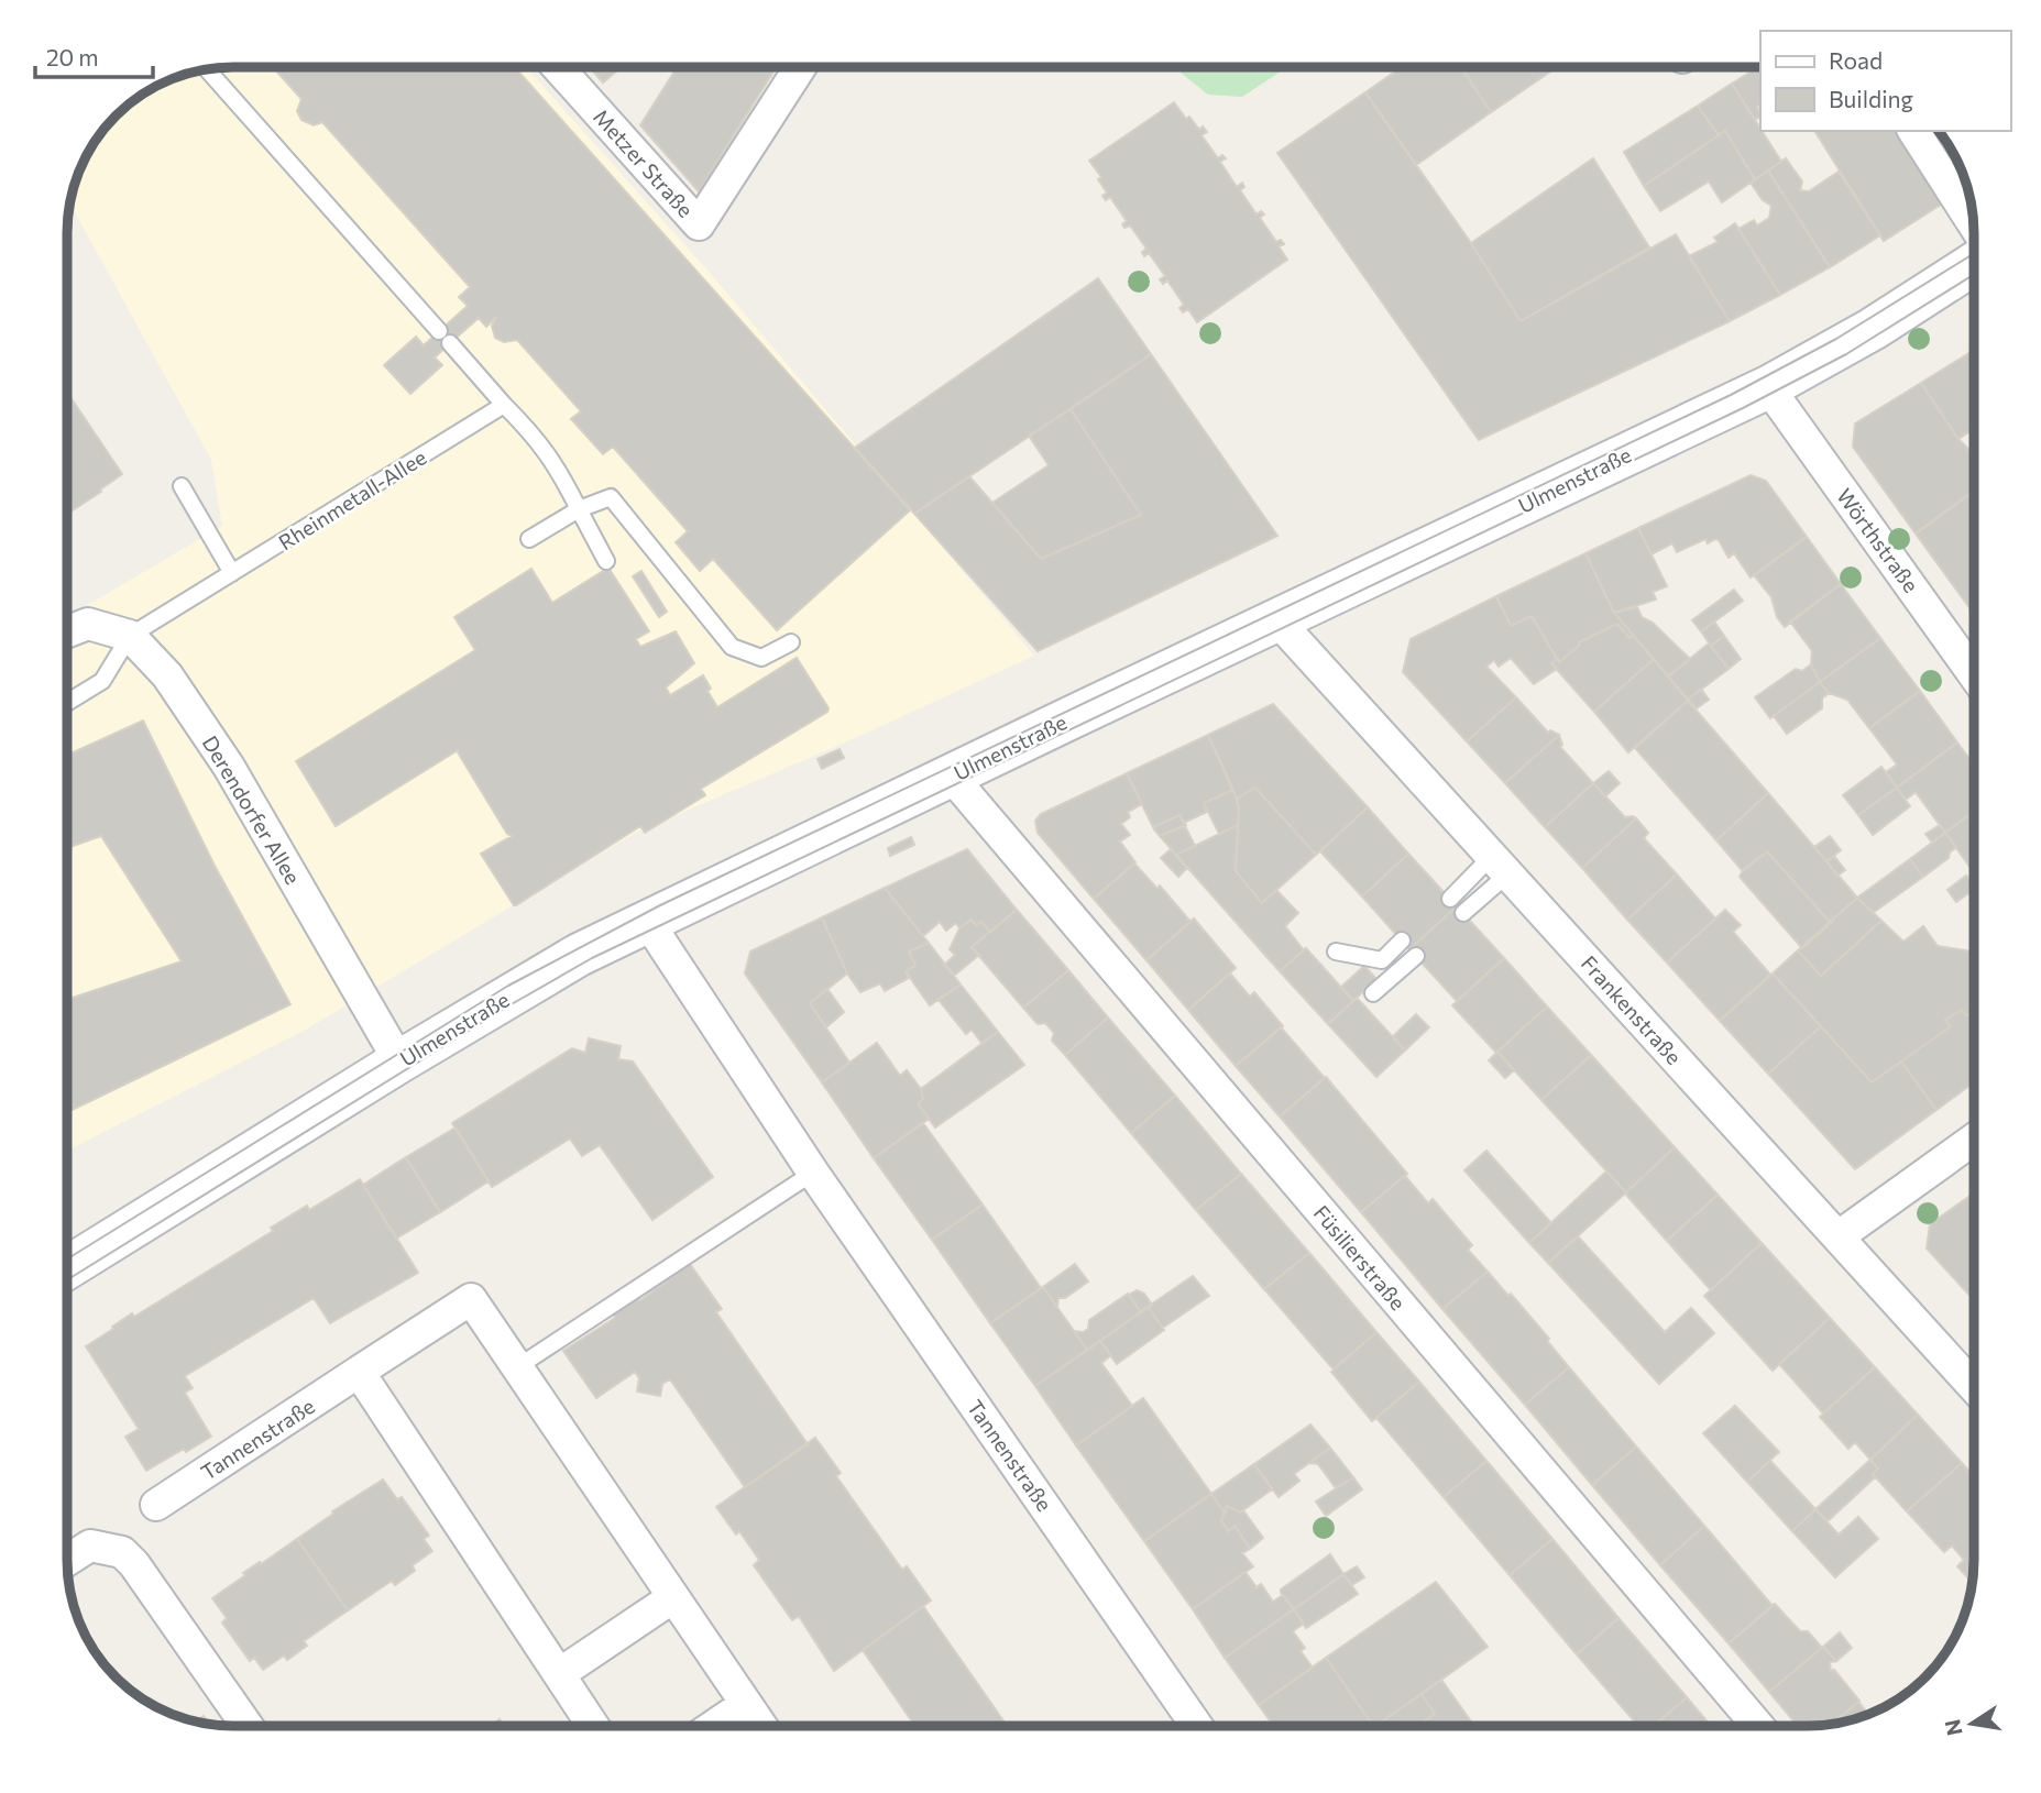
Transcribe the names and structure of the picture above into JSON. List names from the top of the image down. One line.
{"streets":{"main road":["Ulmenstraße"],"street":["Metzer Straße","Wörthstraße","Derendorfer Allee","Frankenstraße","Füsilierstraße","Tannenstraße"],"lane":["Rheinmetall-Allee"]},"crossings":[["Ulmenstraße","Wörthstraße"],["Ulmenstraße","Derendorfer Allee"],["Ulmenstraße","Frankenstraße"],["Ulmenstraße","Füsilierstraße"],["Ulmenstraße","Tannenstraße"],["Rheinmetall-Allee","Derendorfer Allee"]],"legend":["Road","Building"],"scale_bar":"20 m","north":"left"}
